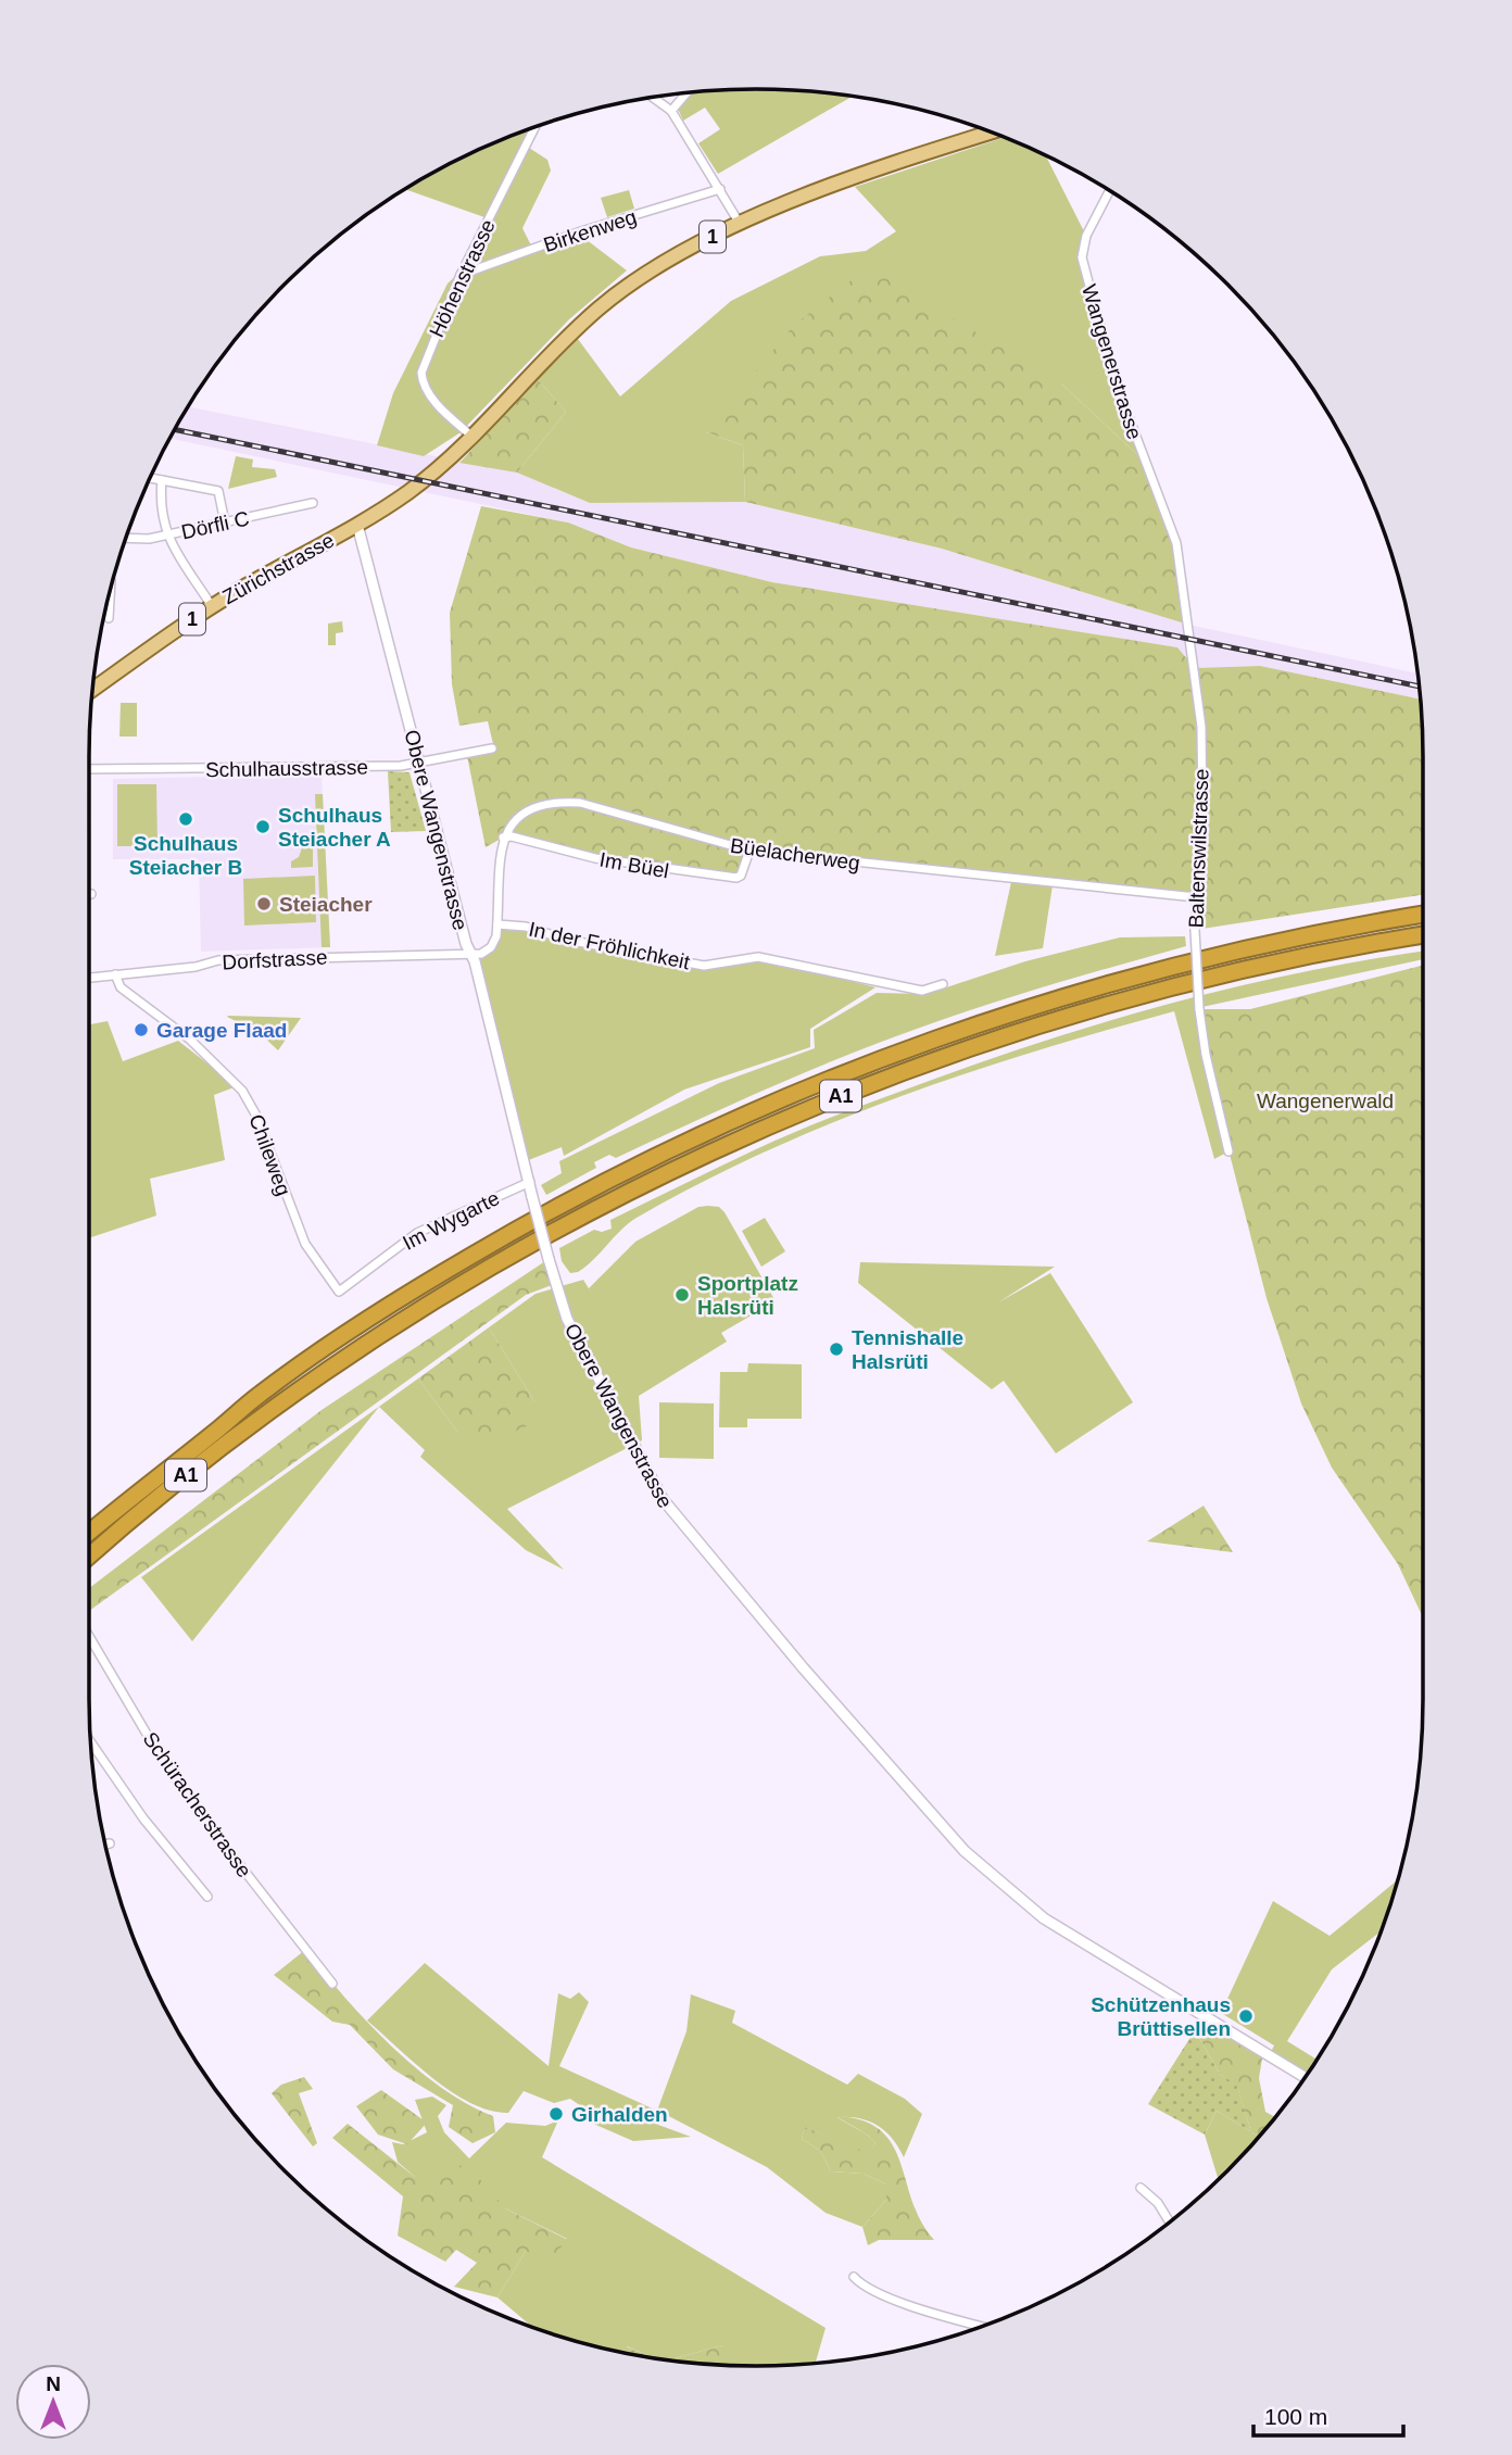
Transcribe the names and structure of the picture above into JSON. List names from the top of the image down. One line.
{"streets":{"highway":["A1"],"main road":["1","Zürichstrasse"],"street":["Birkenweg","Höhenstrasse","Wangenerstrasse","Dörfli C","Schulhausstrasse","Obere Wangenstrasse","Baltenswilstrasse","Büelacherweg","Im Büel","In der Fröhlichkeit","Dorfstrasse","Chileweg","Im Wygarte","Schüracherstrasse"]},"crossings":[["Birkenweg","Höhenstrasse"],["1","Höhenstrasse"],["1","Zürichstrasse"],["Höhenstrasse","Zürichstrasse"],["Wangenerstrasse","Baltenswilstrasse"],["Zürichstrasse","Obere Wangenstrasse"],["Schulhausstrasse","Obere Wangenstrasse"],["Obere Wangenstrasse","Dorfstrasse"],["Obere Wangenstrasse","Im Wygarte"],["Baltenswilstrasse","Büelacherweg"],["Büelacherweg","Im Büel"],["Dorfstrasse","Chileweg"],["Chileweg","Im Wygarte"]],"parks":["Wangenerwald"],"places":["Schulhaus Steiacher B","Schulhaus Steiacher A","Steiacher","Garage Flaad","Sportplatz Halsrüti","Tennishalle Halsrüti","Schützenhaus Brüttisellen","Girhalden"],"scale_bar":"100 m","north":"top"}
